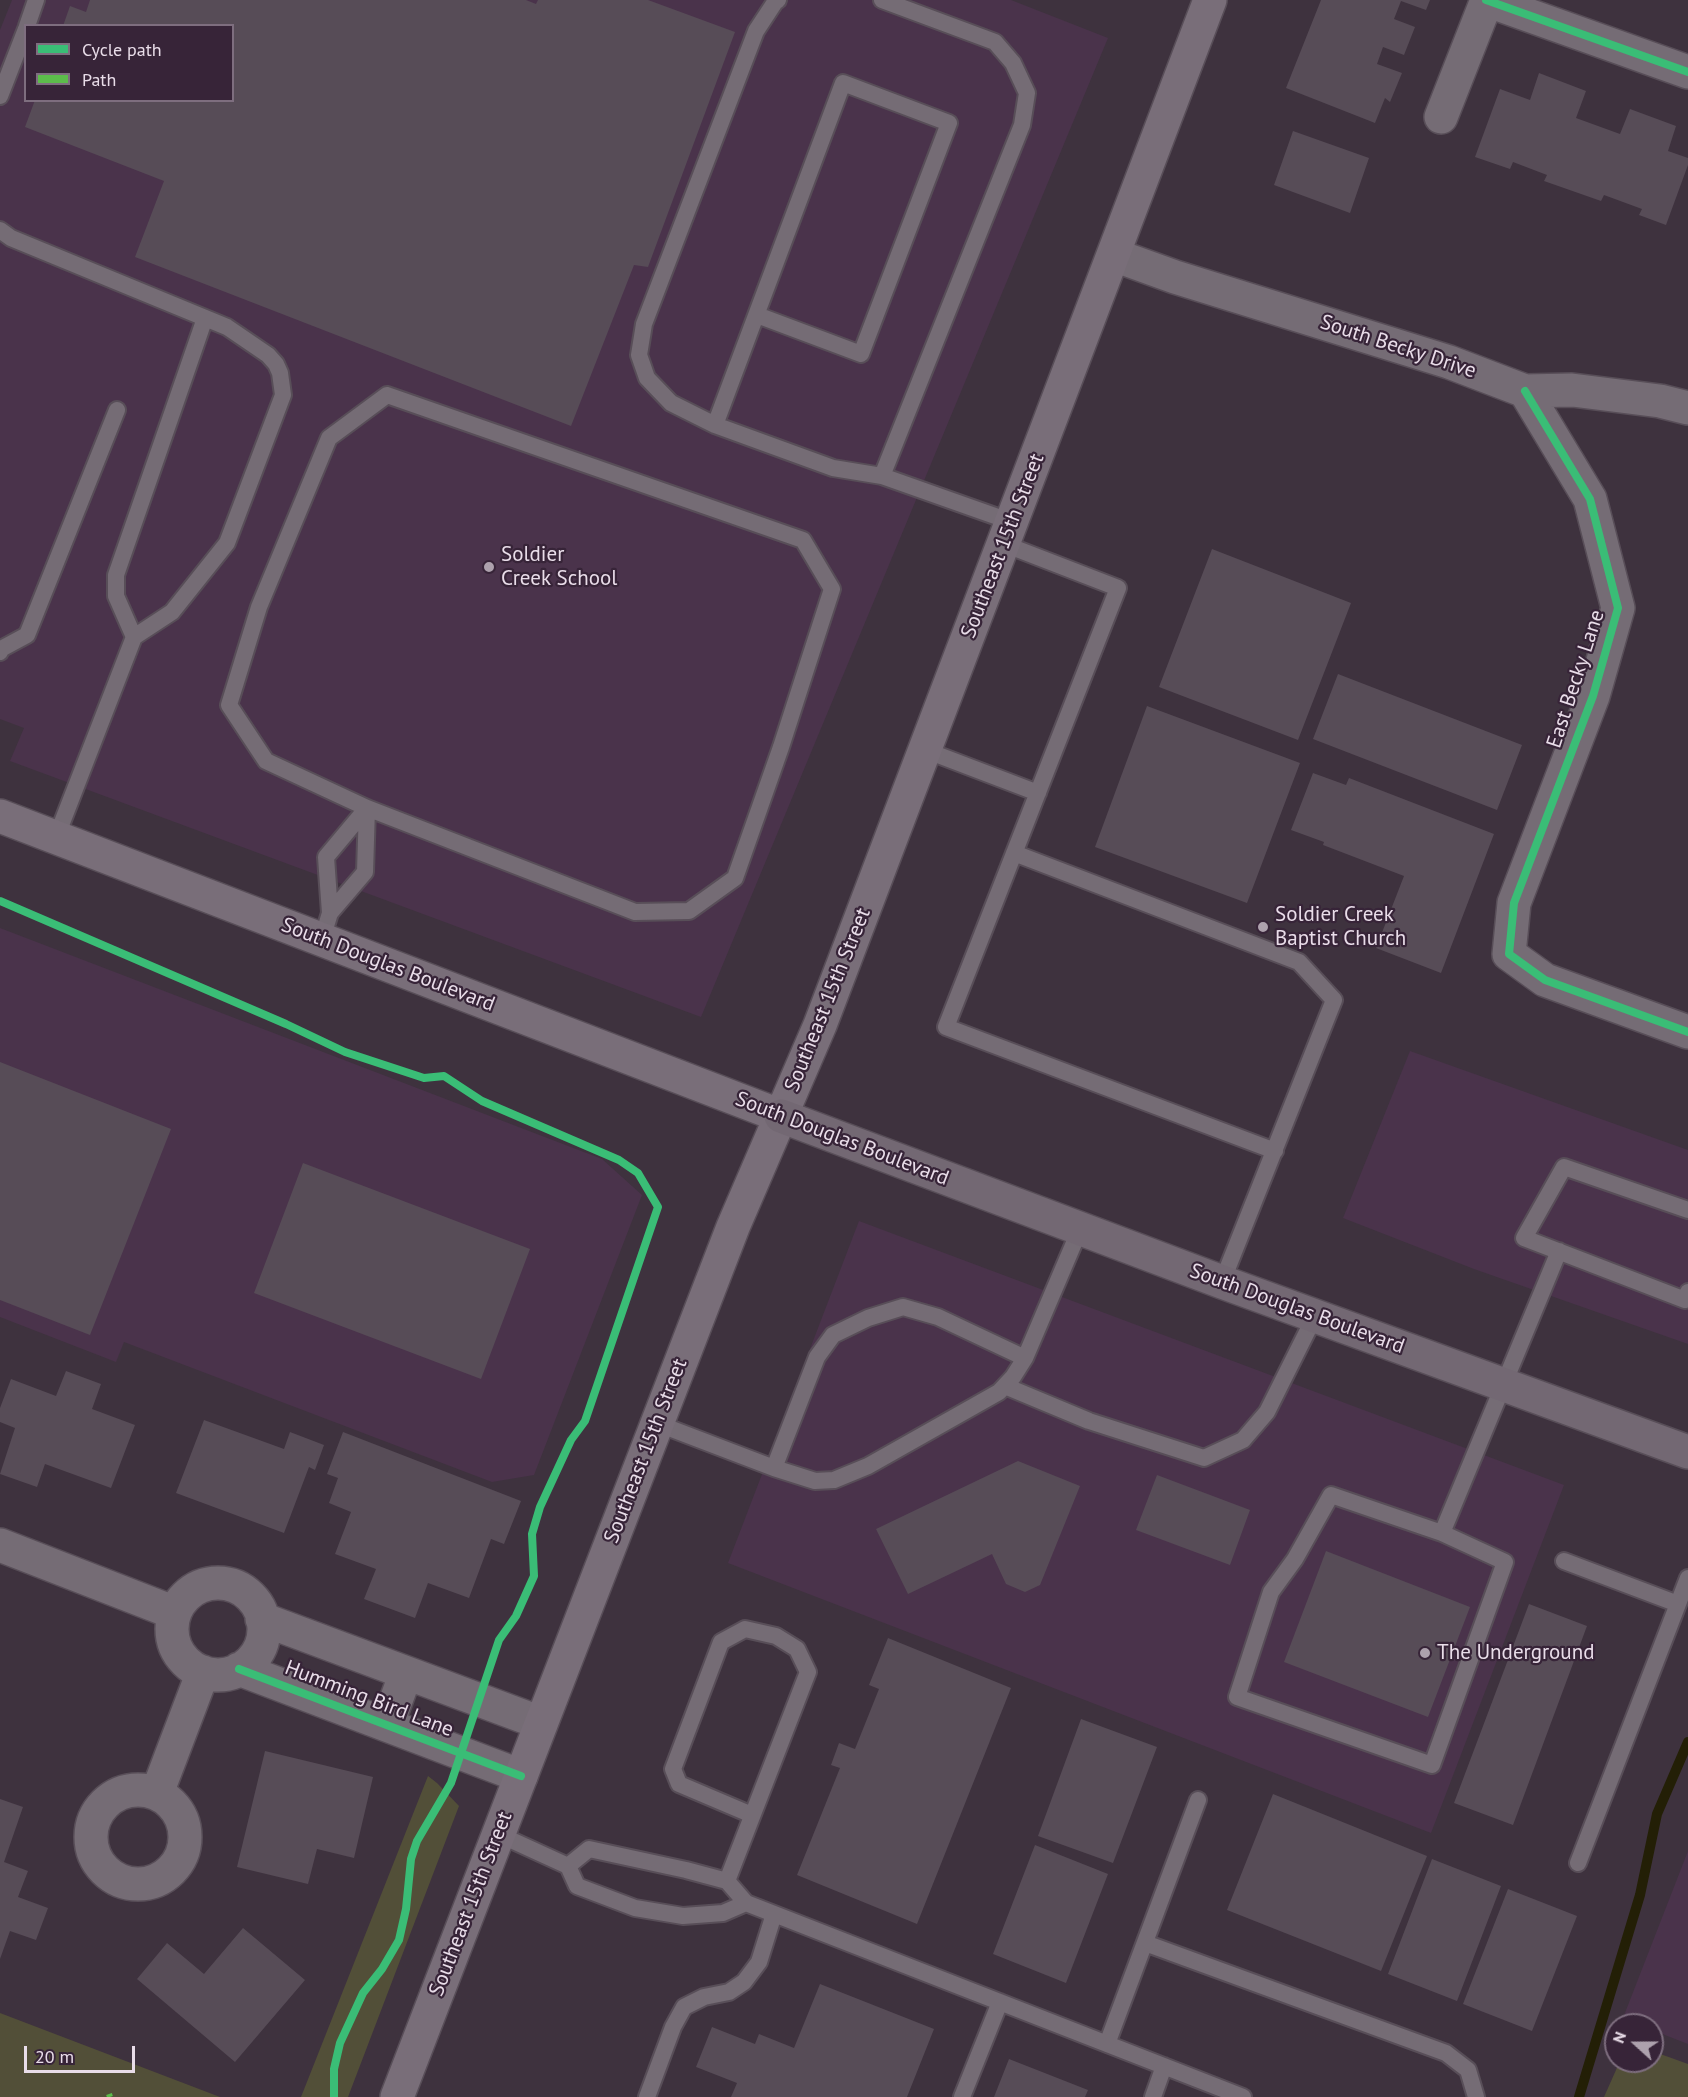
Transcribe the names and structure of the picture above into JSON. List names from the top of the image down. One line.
{"streets":{"main road":["Southeast 15th Street","South Douglas Boulevard"],"street":["South Becky Drive","East Becky Lane","Humming Bird Lane"]},"crossings":[["South Becky Drive","Southeast 15th Street"],["South Becky Drive","East Becky Lane"],["Southeast 15th Street","South Douglas Boulevard"],["Southeast 15th Street","Humming Bird Lane"]],"places":["Soldier Creek School","Soldier Creek Baptist Church","The Underground"],"legend":["Cycle path","Path"],"scale_bar":"20 m","north":"left"}
